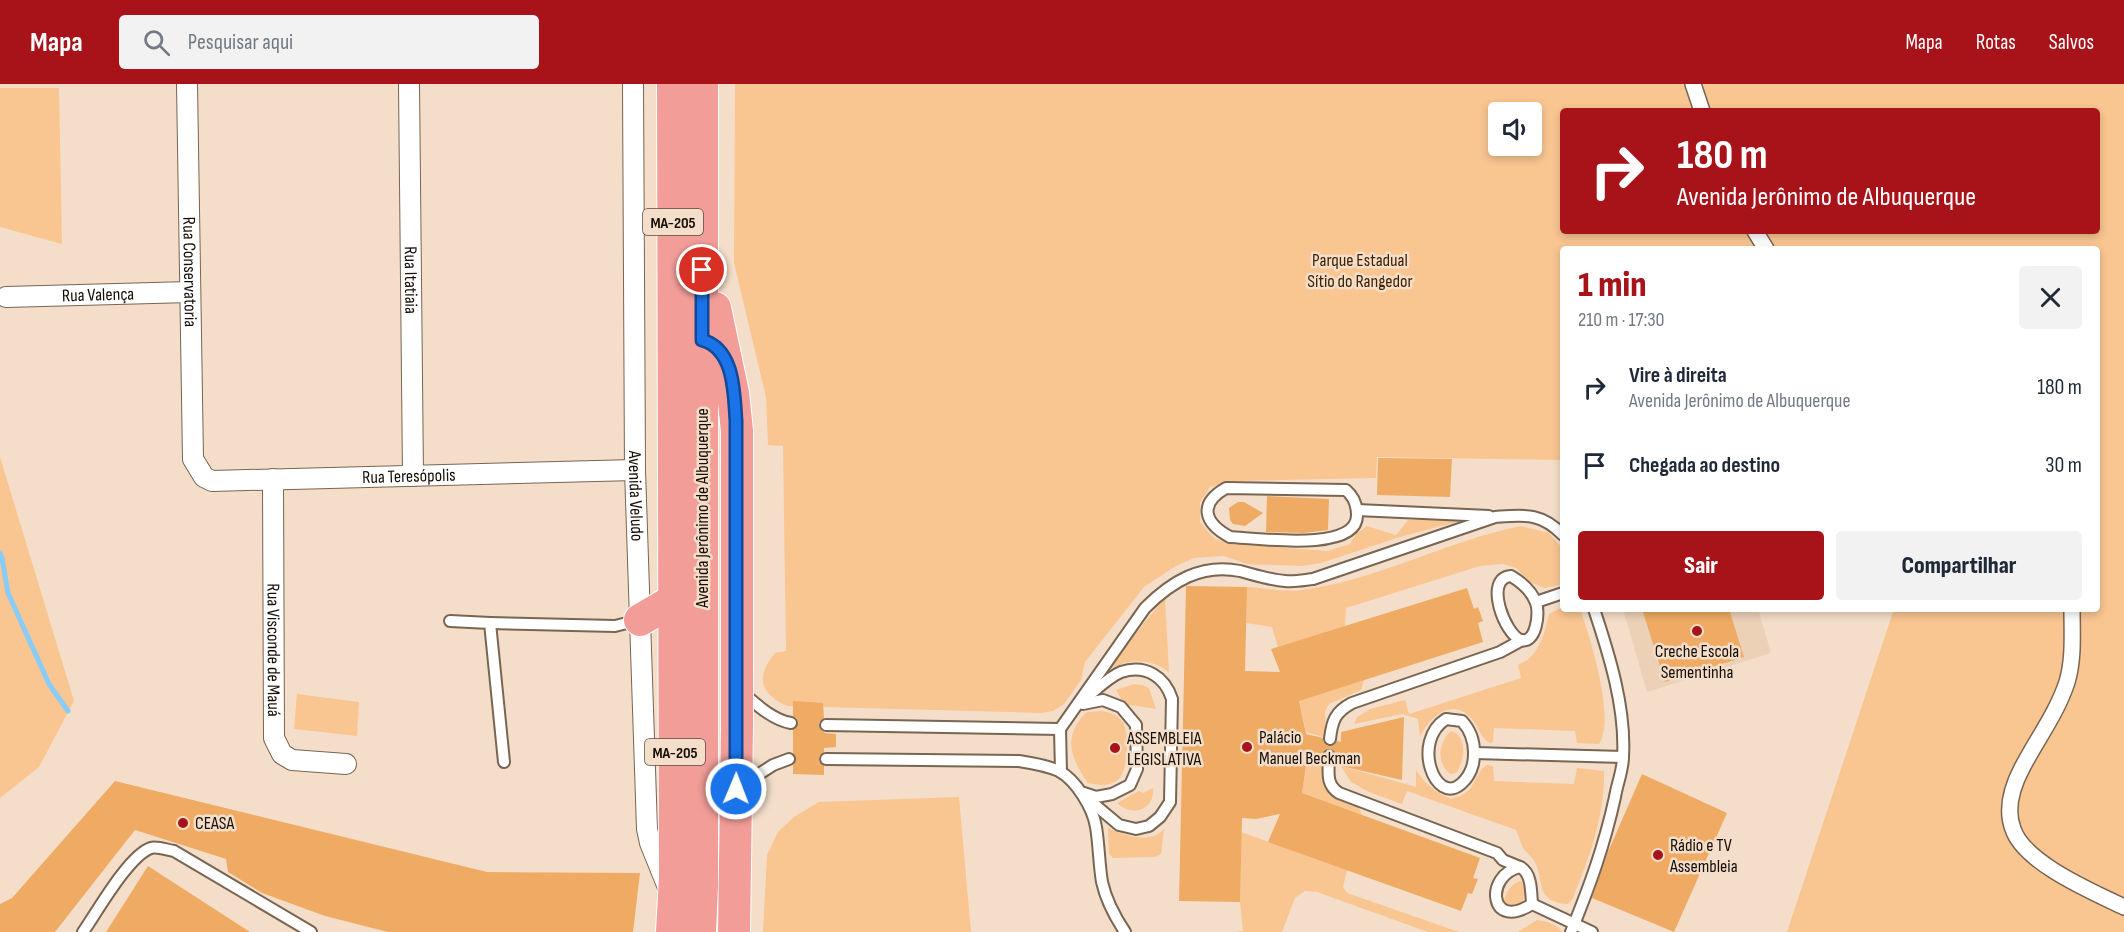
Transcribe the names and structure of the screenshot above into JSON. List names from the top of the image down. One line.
{"streets":{"main road":["MA-205","Avenida Jerônimo de Albuquerque"],"street":["Rua Conservatoria","Rua Itatiaia","Rua Valença","Rua Teresópolis","Avenida Veludo","Rua Visconde de Mauá"]},"crossings":[["Rua Conservatoria","Rua Valença"],["Rua Conservatoria","Rua Teresópolis"],["Rua Itatiaia","Rua Teresópolis"],["Rua Teresópolis","Avenida Veludo"],["Rua Teresópolis","Rua Visconde de Mauá"],["Avenida Veludo","Avenida Jerônimo de Albuquerque"]],"parks":["Parque Estadual Sítio do Rangedor"],"places":["Creche Escola Sementinha","Palácio Manuel Beckman","ASSEMBLEIA LEGISLATIVA","CEASA","Rádio e TV Assembleia"],"page":{"header":"Mapa","search":"Pesquisar aqui","nav":["Mapa","Rotas","Salvos"],"turn":["180 m","Avenida Jerônimo de Albuquerque"],"heading":["1 min","210 m · 17:30"],"list":[{"name":"Vire à direita","note":"Avenida Jerônimo de Albuquerque","value":"180 m"},{"name":"Chegada ao destino","value":"30 m"}],"buttons":["Sair","Compartilhar"]}}
